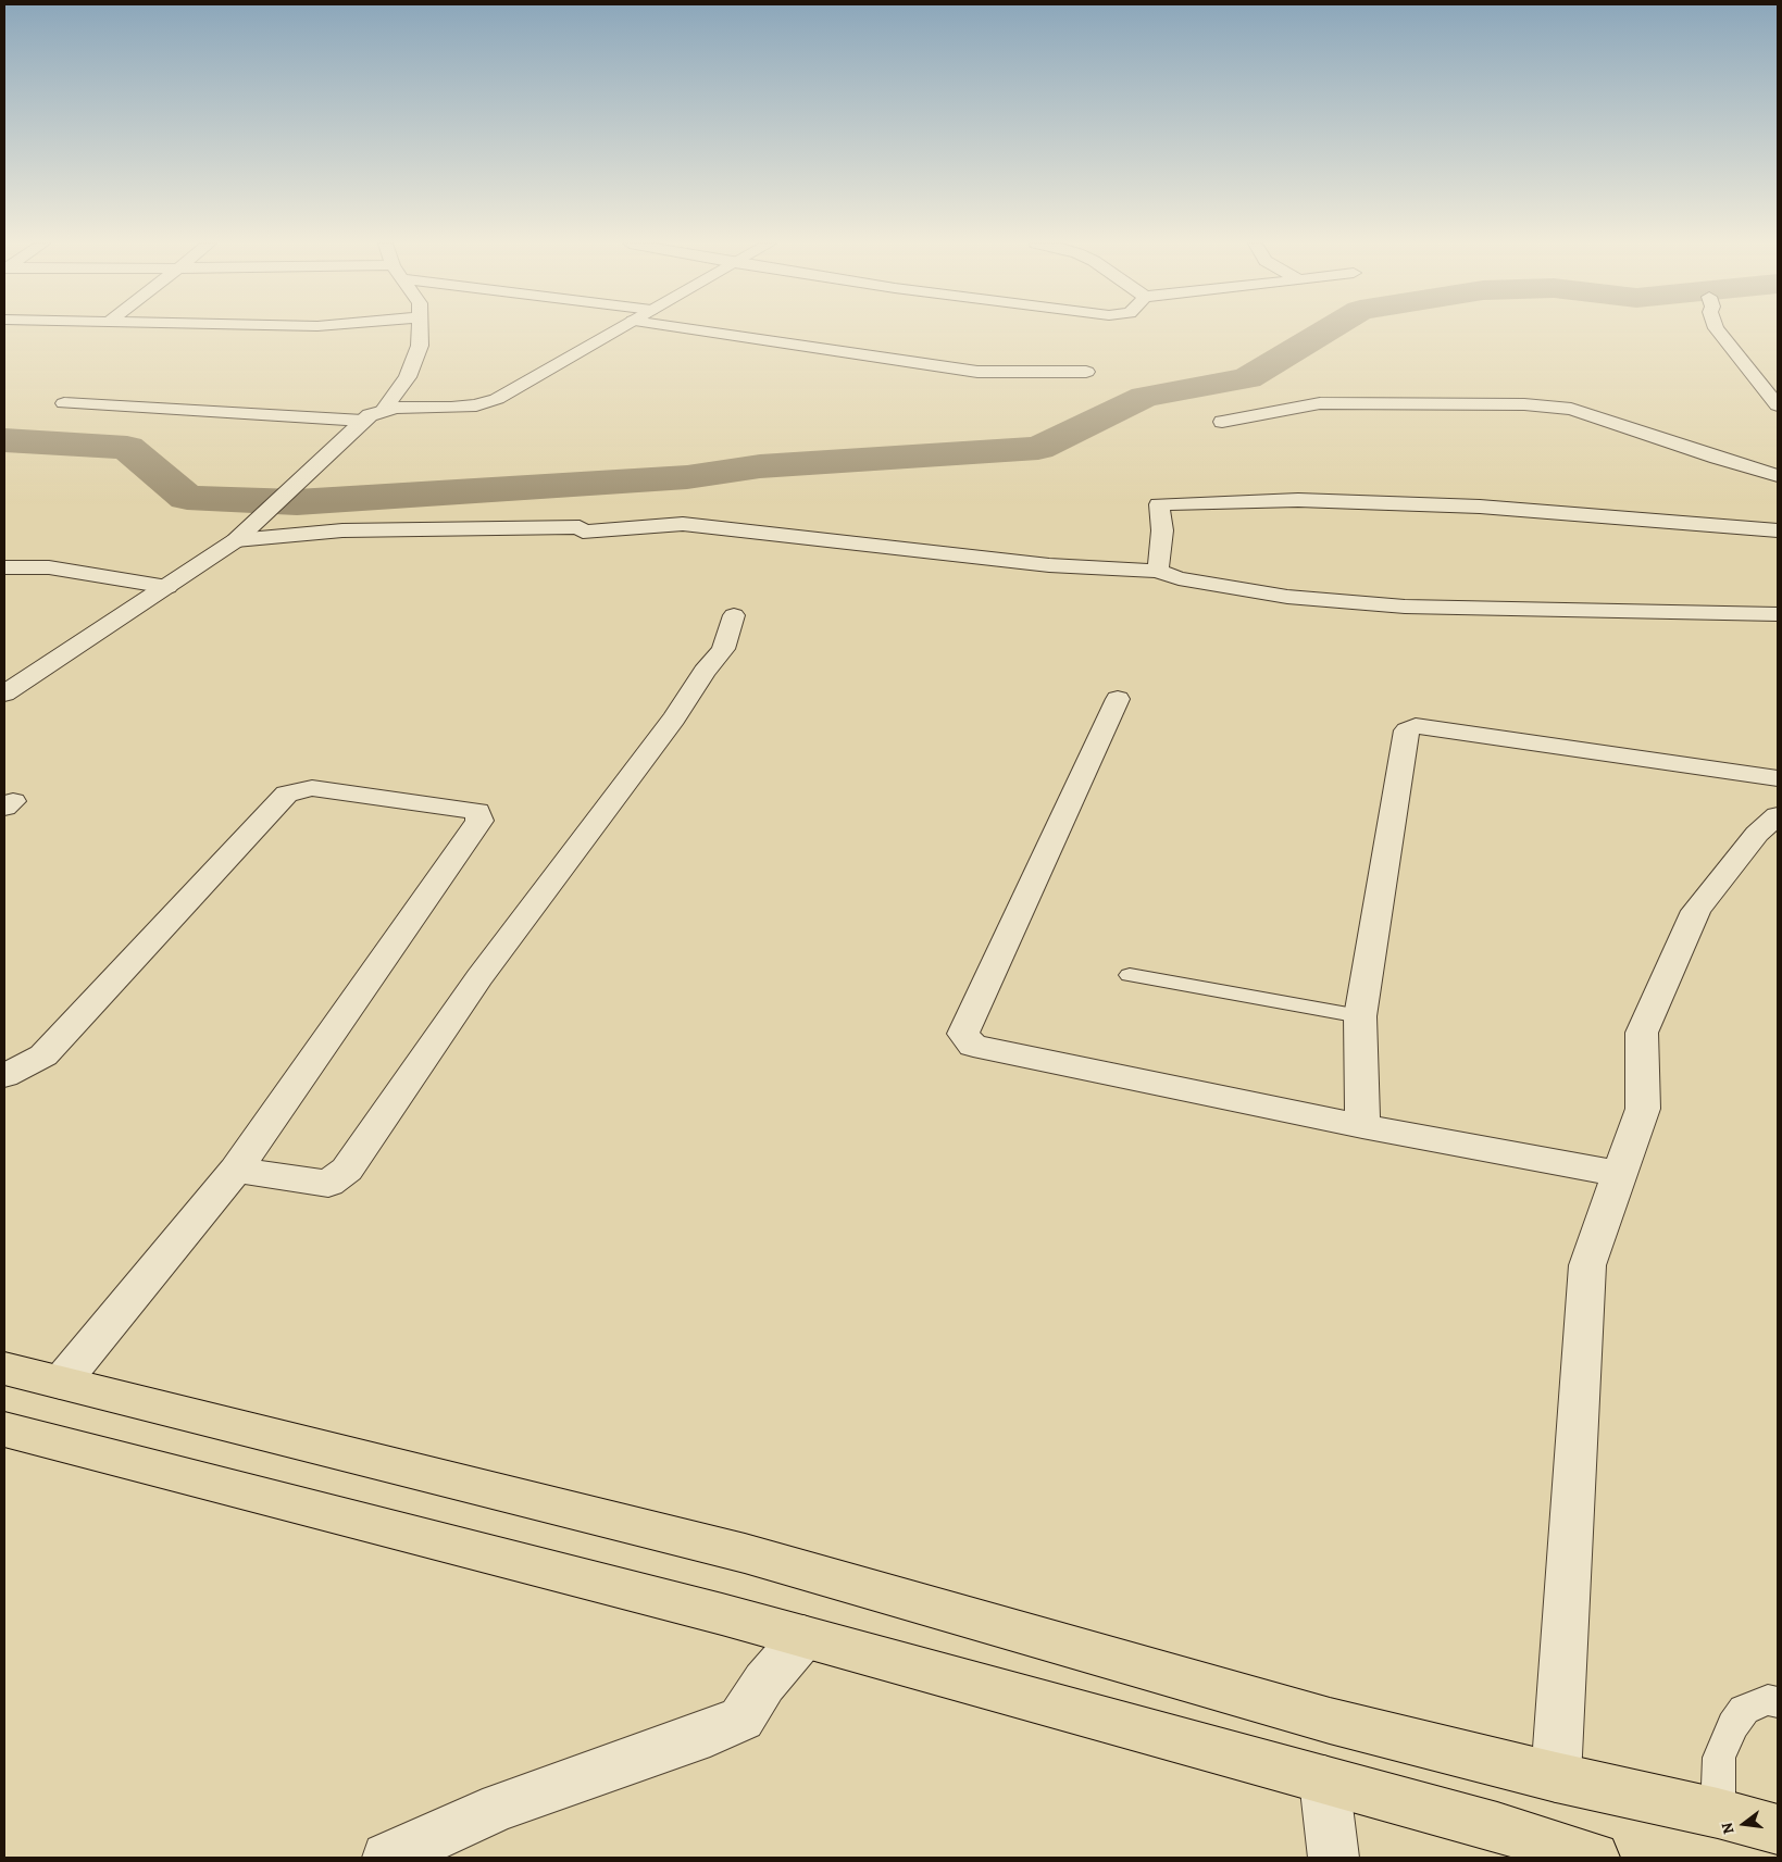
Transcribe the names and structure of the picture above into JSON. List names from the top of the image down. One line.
{"north":"left"}
